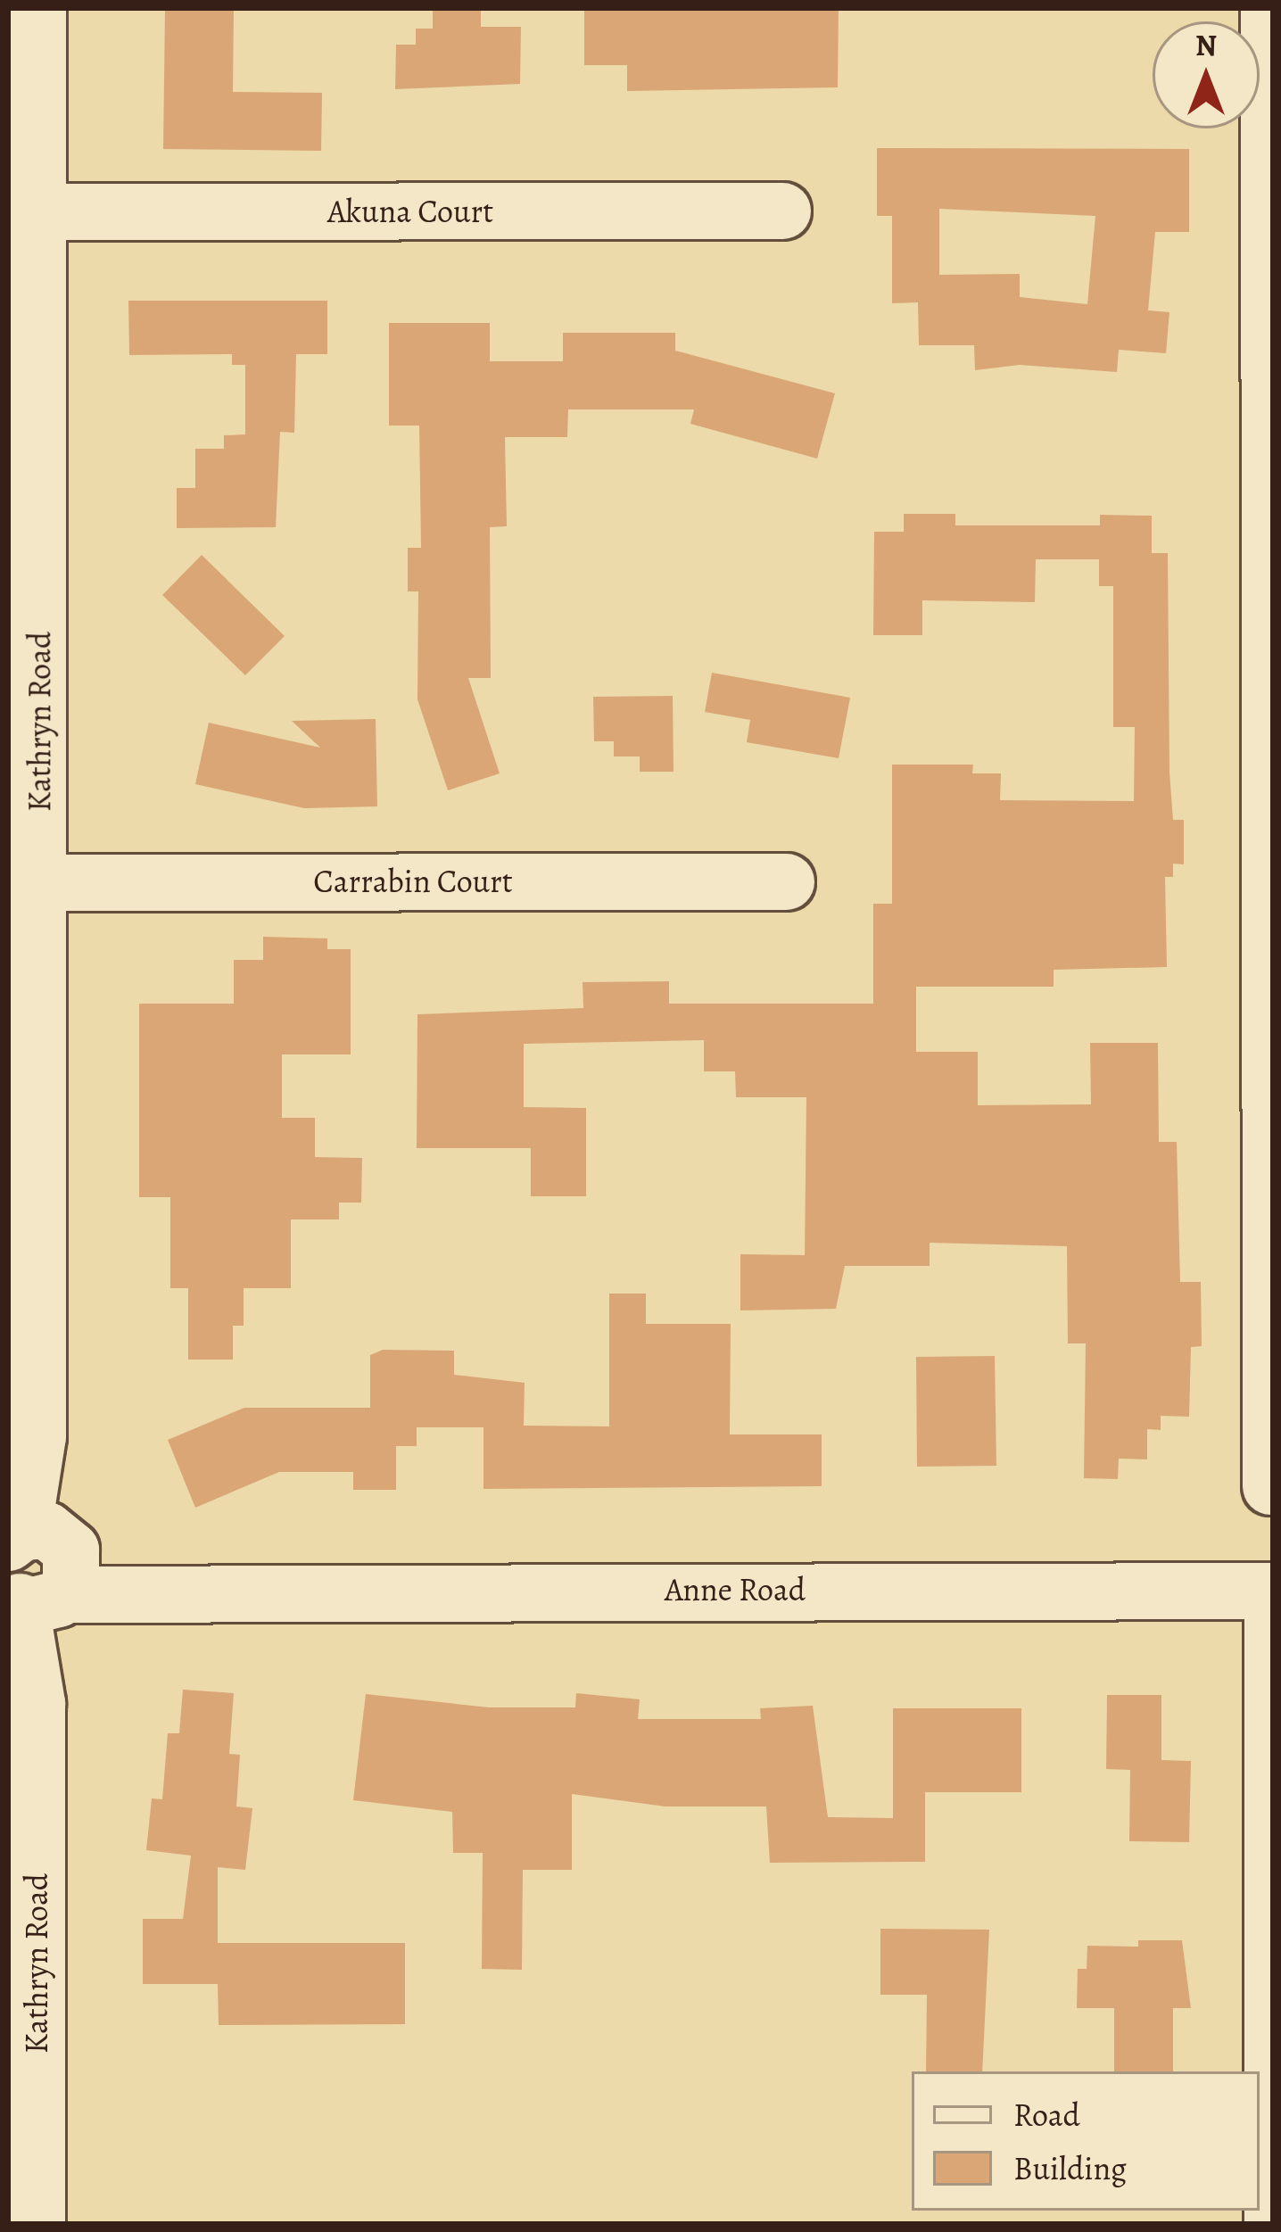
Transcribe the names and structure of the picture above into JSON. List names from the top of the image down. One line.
{"streets":{"street":["Akuna Court","Kathryn Road","Carrabin Court","Anne Road"]},"crossings":[["Akuna Court","Kathryn Road"],["Kathryn Road","Carrabin Court"],["Kathryn Road","Anne Road"]],"legend":["Road","Building"],"north":"top"}
